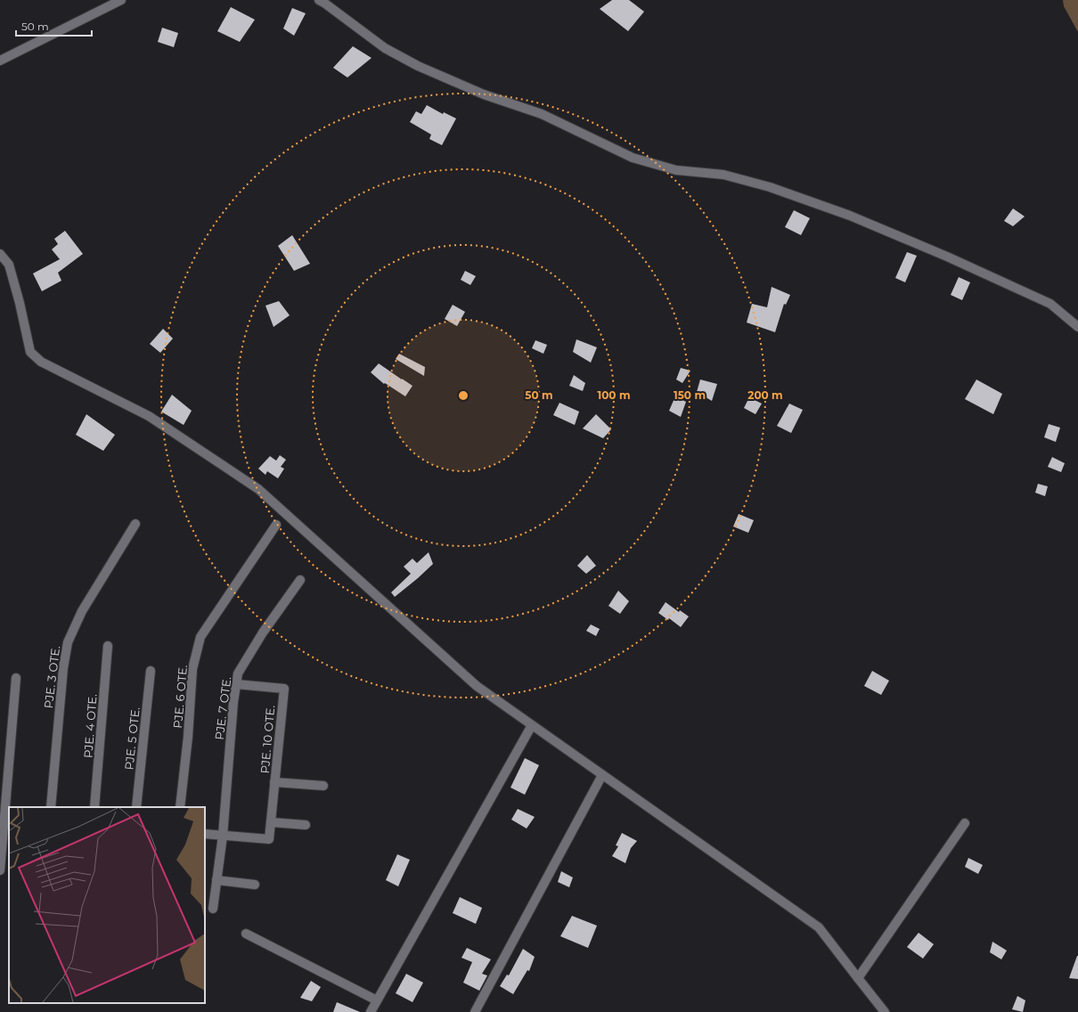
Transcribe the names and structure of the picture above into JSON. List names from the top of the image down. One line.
{"streets":{"street":["PJE. 3 OTE.","PJE. 6 OTE.","PJE. 7 OTE.","PJE. 4 OTE.","PJE. 5 OTE.","PJE. 10 OTE."]},"crossings":[["PJE. 7 OTE.","PJE. 10 OTE."]],"scale_bar":"50 m","rings":["50 m","100 m","150 m","200 m"]}
